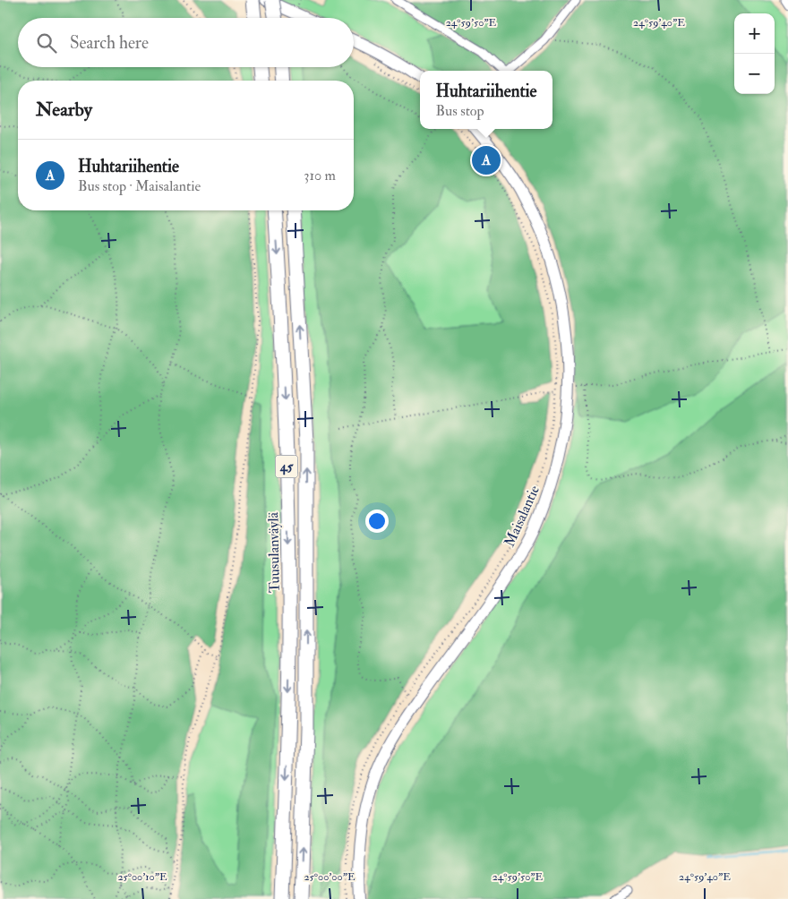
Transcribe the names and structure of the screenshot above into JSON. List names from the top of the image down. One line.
{"streets":{"highway":["45","Tuusulanväylä"],"main road":["Maisalantie"]},"page":{"map_buttons":["+","−"],"search":"Search here","popup":["Huhtariihentie","Bus stop"],"heading":"Nearby","list":[{"mark":"A","name":"Huhtariihentie","note":"Bus stop · Maisalantie","value":"310 m"}],"pins":"A"},"coordinates":["24°59'50\"E","24°59'40\"E","25°00'10\"E","25°00'00\"E"]}
